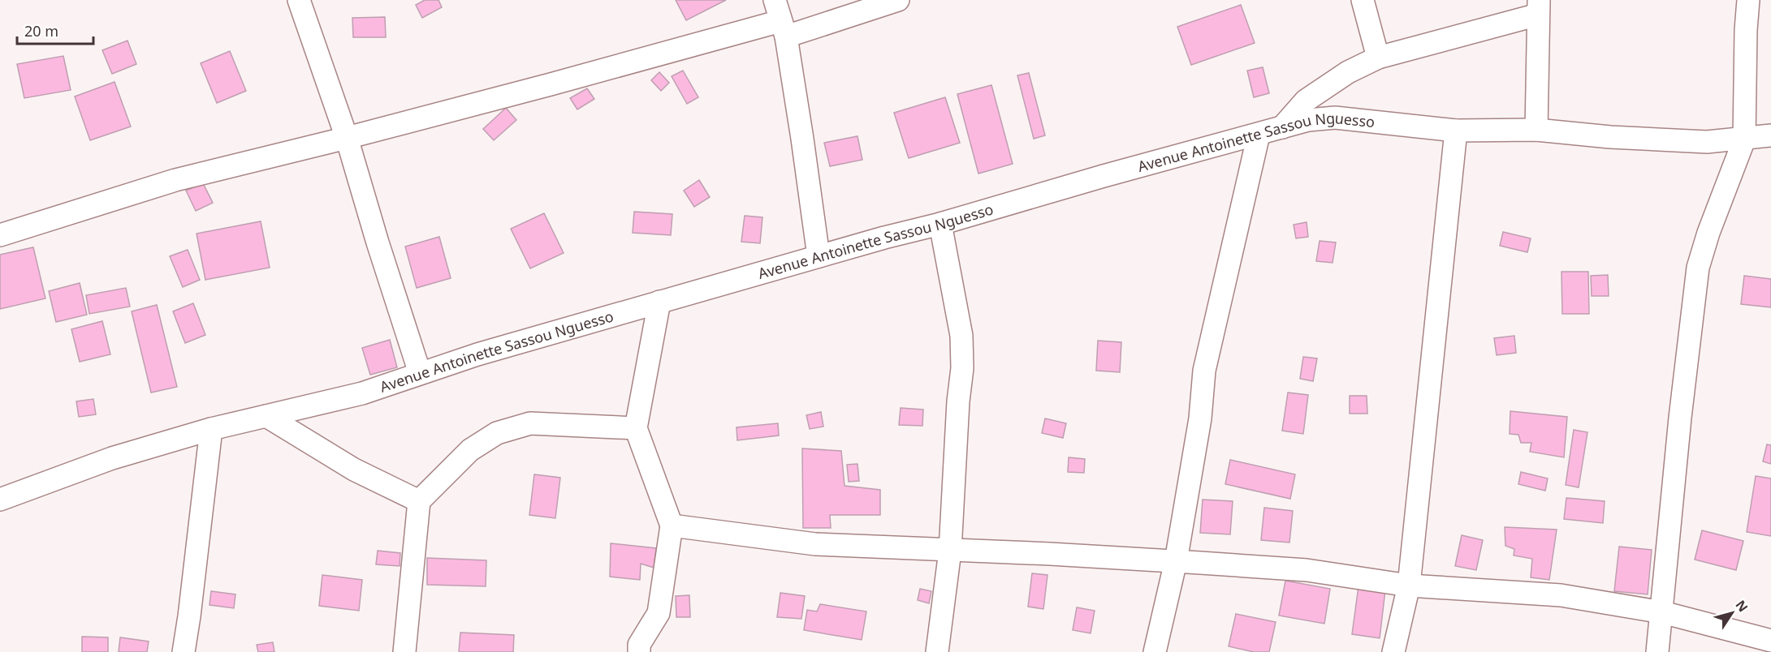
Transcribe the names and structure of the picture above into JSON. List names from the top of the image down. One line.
{"streets":{"street":["Avenue Antoinette Sassou Nguesso"]},"scale_bar":"20 m","north":"top right"}
